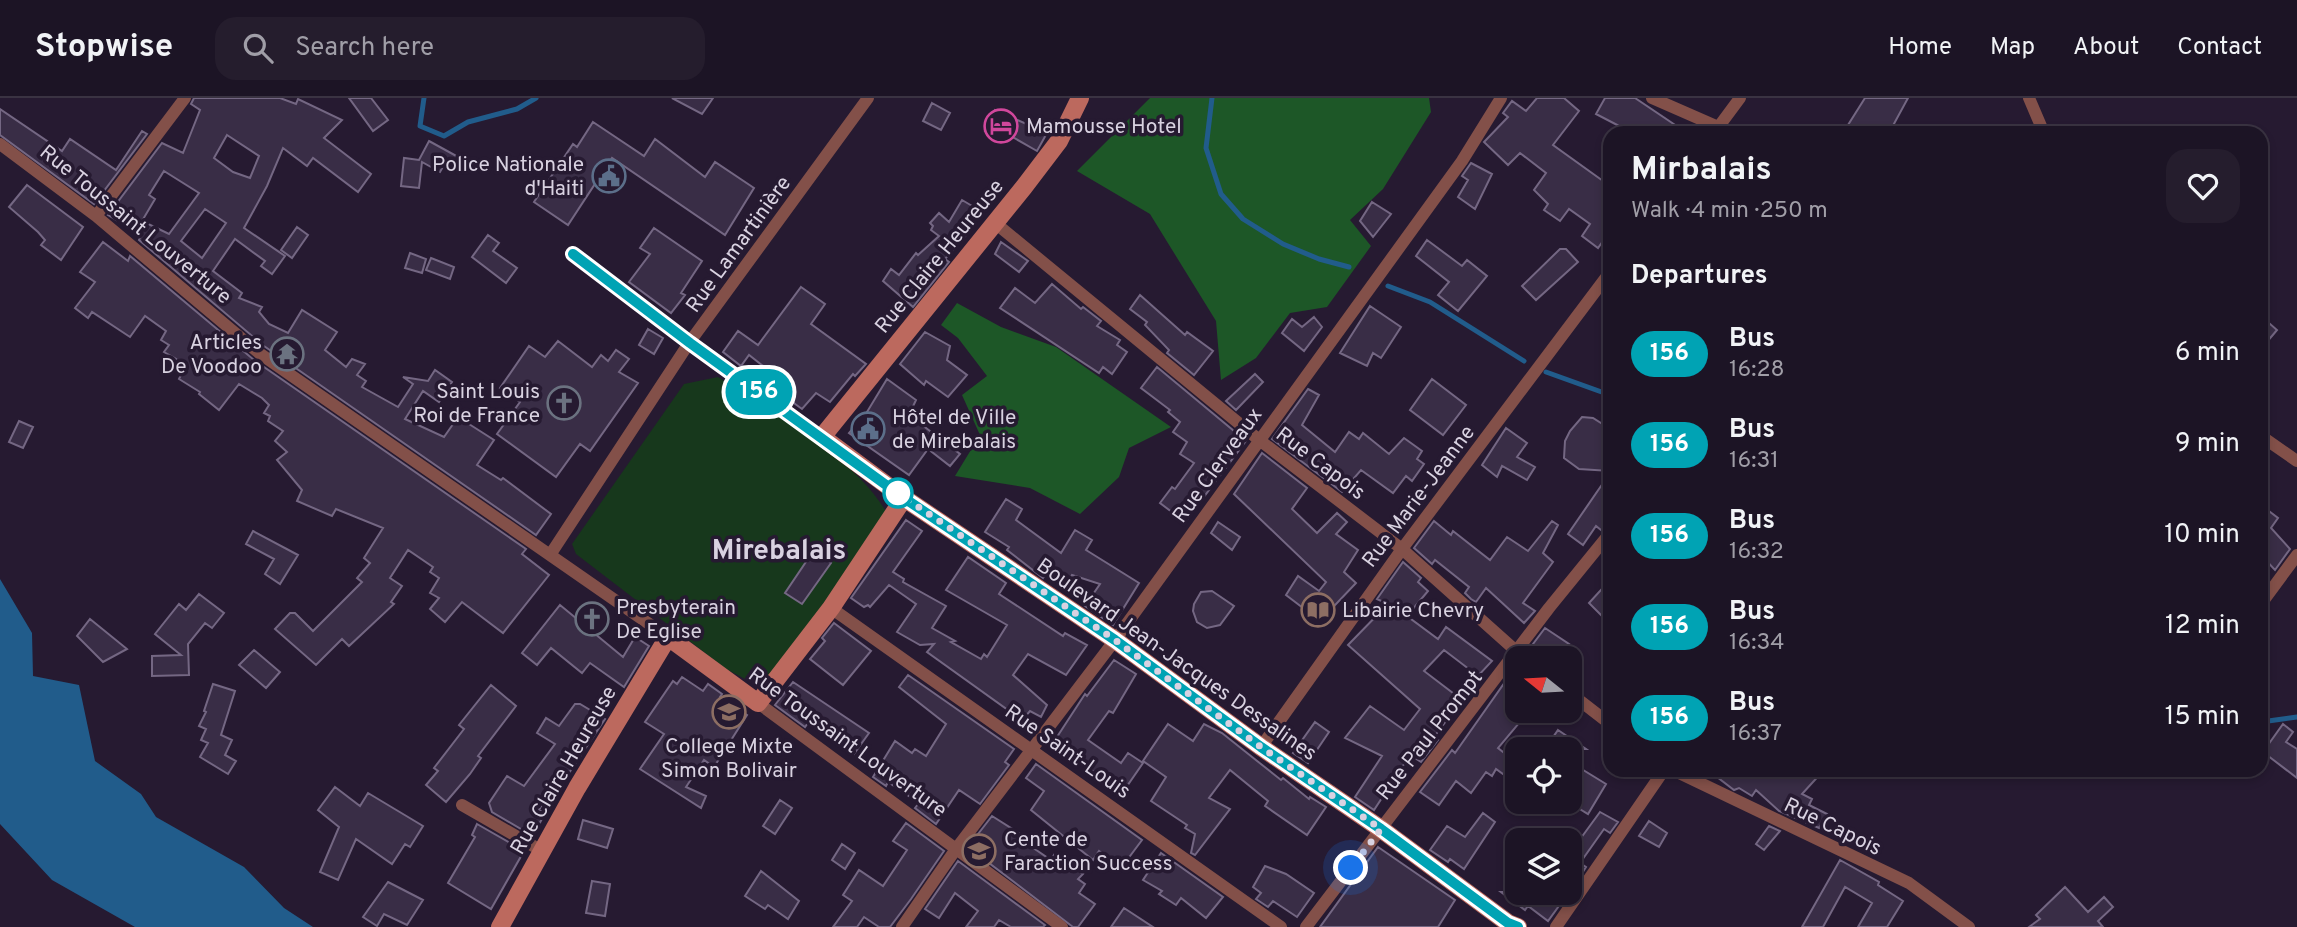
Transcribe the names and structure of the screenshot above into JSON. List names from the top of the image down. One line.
{"streets":{"main road":["Rue Toussaint Louverture","Rue Claire Heureuse","Boulevard Jean-Jacques Dessalines"],"street":["Rue Lamartinière","Rue Capois","Rue Clerveaux","Rue Marie-Jeanne","Rue Paul Prompt","Rue Saint-Louis"]},"crossings":[["Rue Toussaint Louverture","Rue Lamartinière"],["Rue Toussaint Louverture","Rue Claire Heureuse"],["Rue Toussaint Louverture","Rue Clerveaux"],["Rue Lamartinière","Boulevard Jean-Jacques Dessalines"],["Rue Claire Heureuse","Rue Capois"],["Rue Claire Heureuse","Boulevard Jean-Jacques Dessalines"],["Rue Capois","Rue Clerveaux"],["Rue Capois","Rue Marie-Jeanne"],["Rue Clerveaux","Boulevard Jean-Jacques Dessalines"],["Rue Clerveaux","Rue Saint-Louis"],["Rue Marie-Jeanne","Boulevard Jean-Jacques Dessalines"],["Boulevard Jean-Jacques Dessalines","Rue Paul Prompt"]],"districts":["Mirebalais"],"places":{"hotel":["Mamousse Hotel"],"public building":["Police Nationale d'Haiti","Hôtel de Ville de Mirebalais"],"temple":["Articles De Voodoo"],"church":["Saint Louis Roi de France","Presbyterain De Eglise"],"library":["Libairie Chevry"],"school or university":["College Mixte Simon Bolivair","Cente de Faraction Success"]},"lines":["bus line 156"],"north":"left","page":{"header":"Stopwise","search":"Search here","nav":["Home","Map","About","Contact"],"on_map":"156","heading":[["Mirbalais","Walk · 4 min · 250 m"],"Departures"],"list":[{"mark":"156","name":"Bus","note":"16:28","value":"6 min"},{"mark":"156","name":"Bus","note":"16:31","value":"9 min"},{"mark":"156","name":"Bus","note":"16:32","value":"10 min"},{"mark":"156","name":"Bus","note":"16:34","value":"12 min"},{"mark":"156","name":"Bus","note":"16:37","value":"15 min"}]}}
